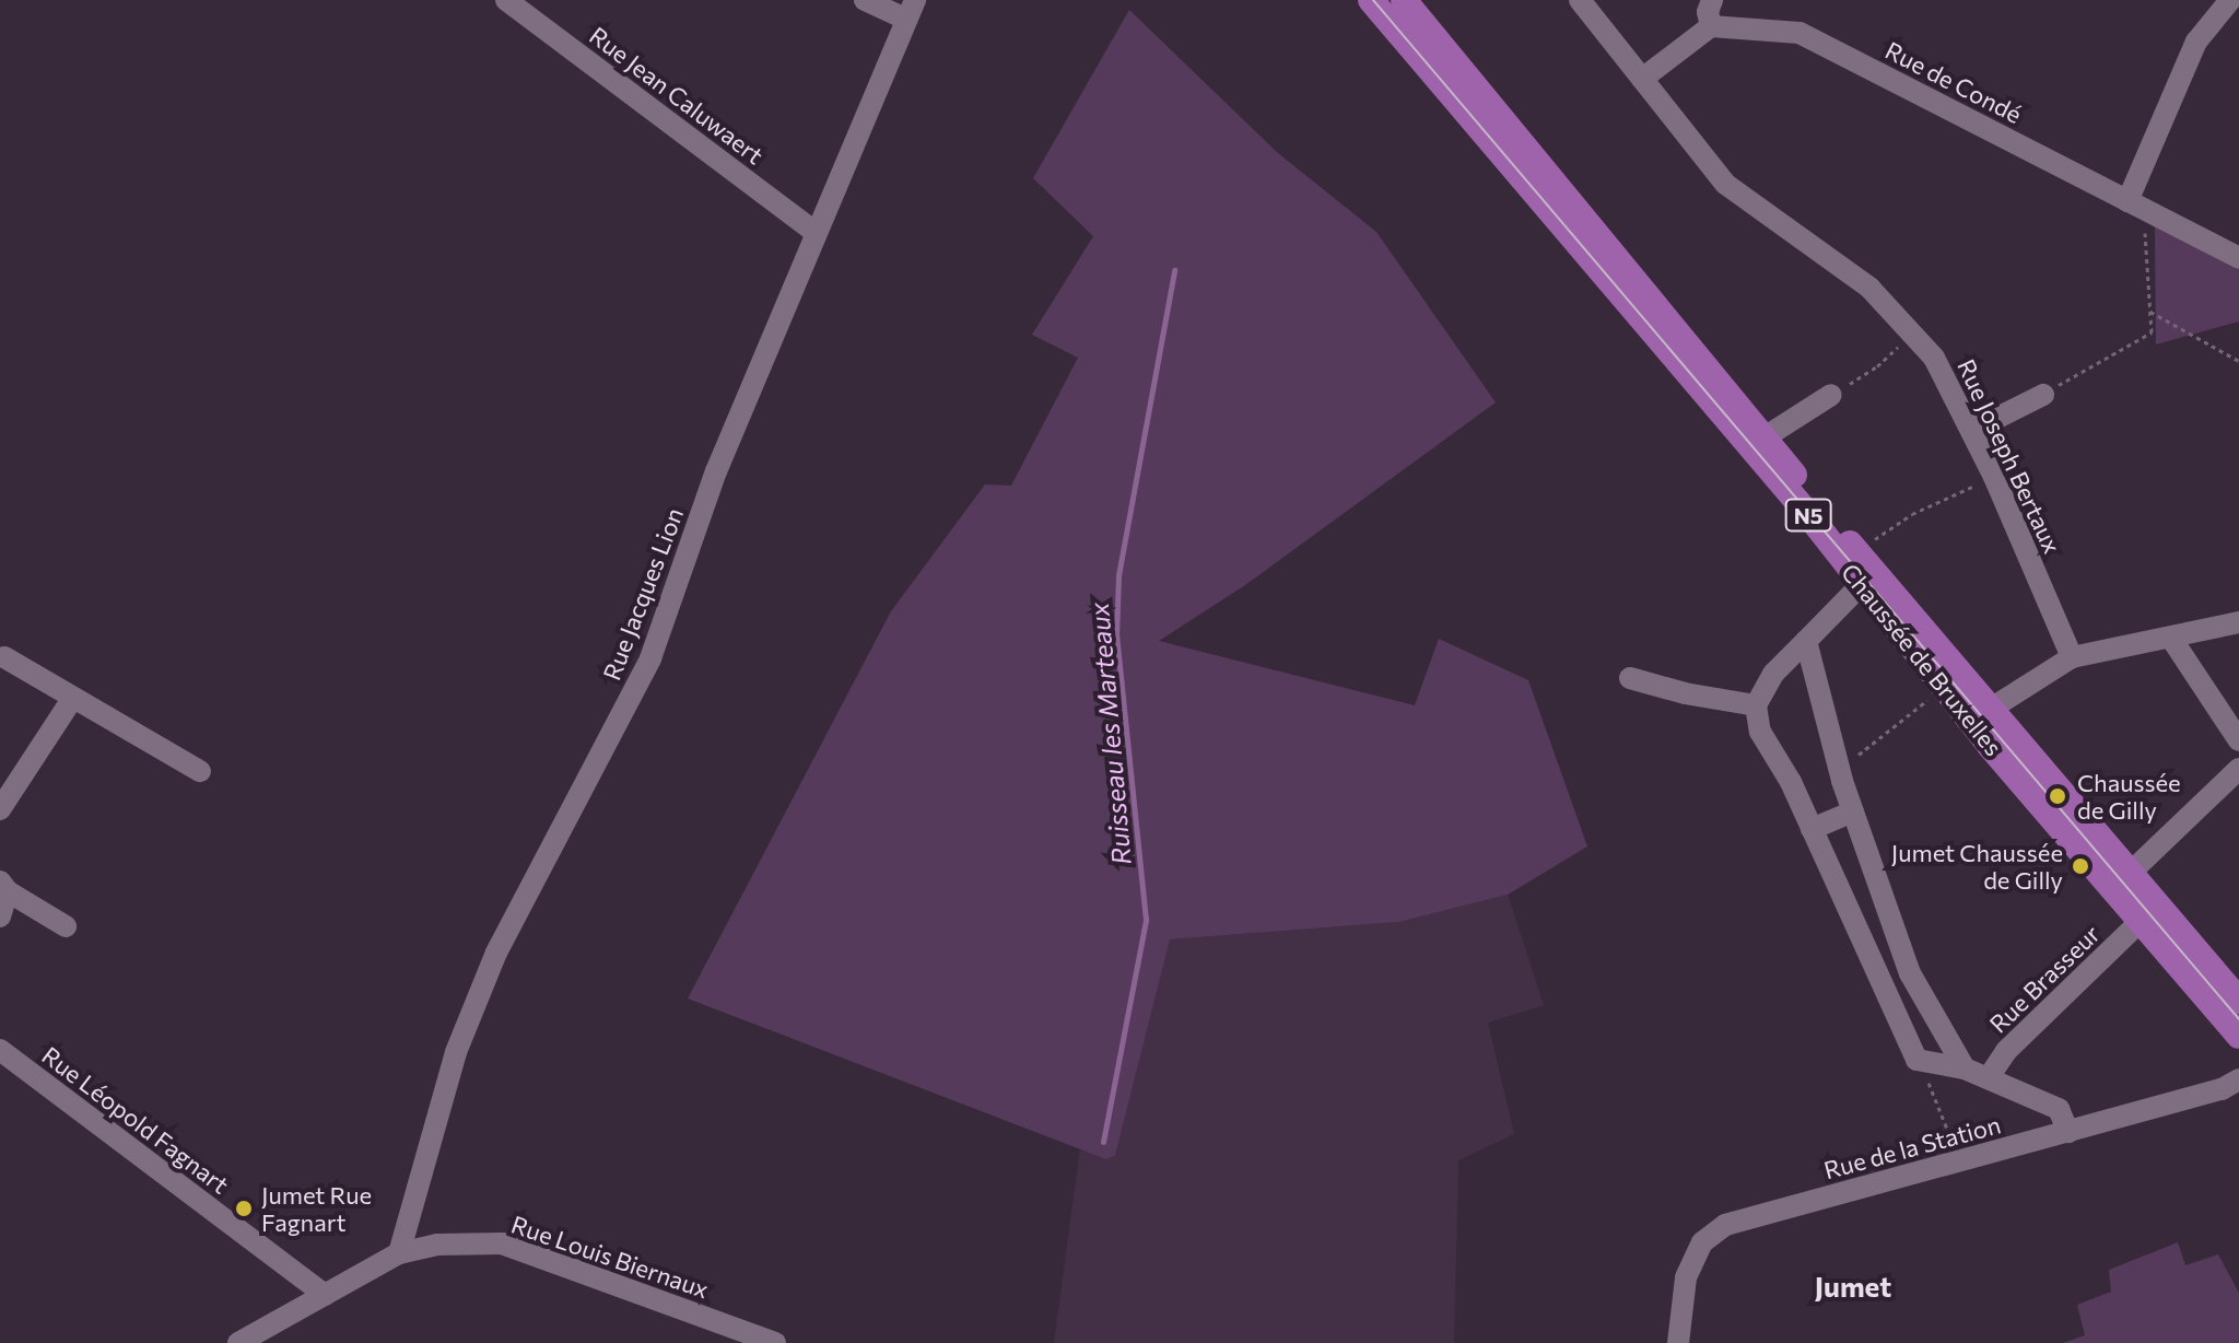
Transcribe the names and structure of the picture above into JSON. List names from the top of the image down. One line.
{"streets":{"main road":["N5","Chaussée de Bruxelles"],"street":["Rue de Condé","Rue Jean Caluwaert","Rue Joseph Bertaux","Rue Jacques Lion","Rue Brasseur","Rue Léopold Fagnart","Rue de la Station","Rue Louis Biernaux"]},"crossings":[["Rue Jean Caluwaert","Rue Jacques Lion"],["Rue Jacques Lion","Rue Louis Biernaux"],["Chaussée de Bruxelles","Rue Brasseur"],["Rue Léopold Fagnart","Rue Louis Biernaux"]],"districts":["Jumet"],"water":["Ruisseau les Marteaux"],"places":["Chaussée de Gilly","Jumet Chaussée de Gilly","Jumet Rue Fagnart"]}
